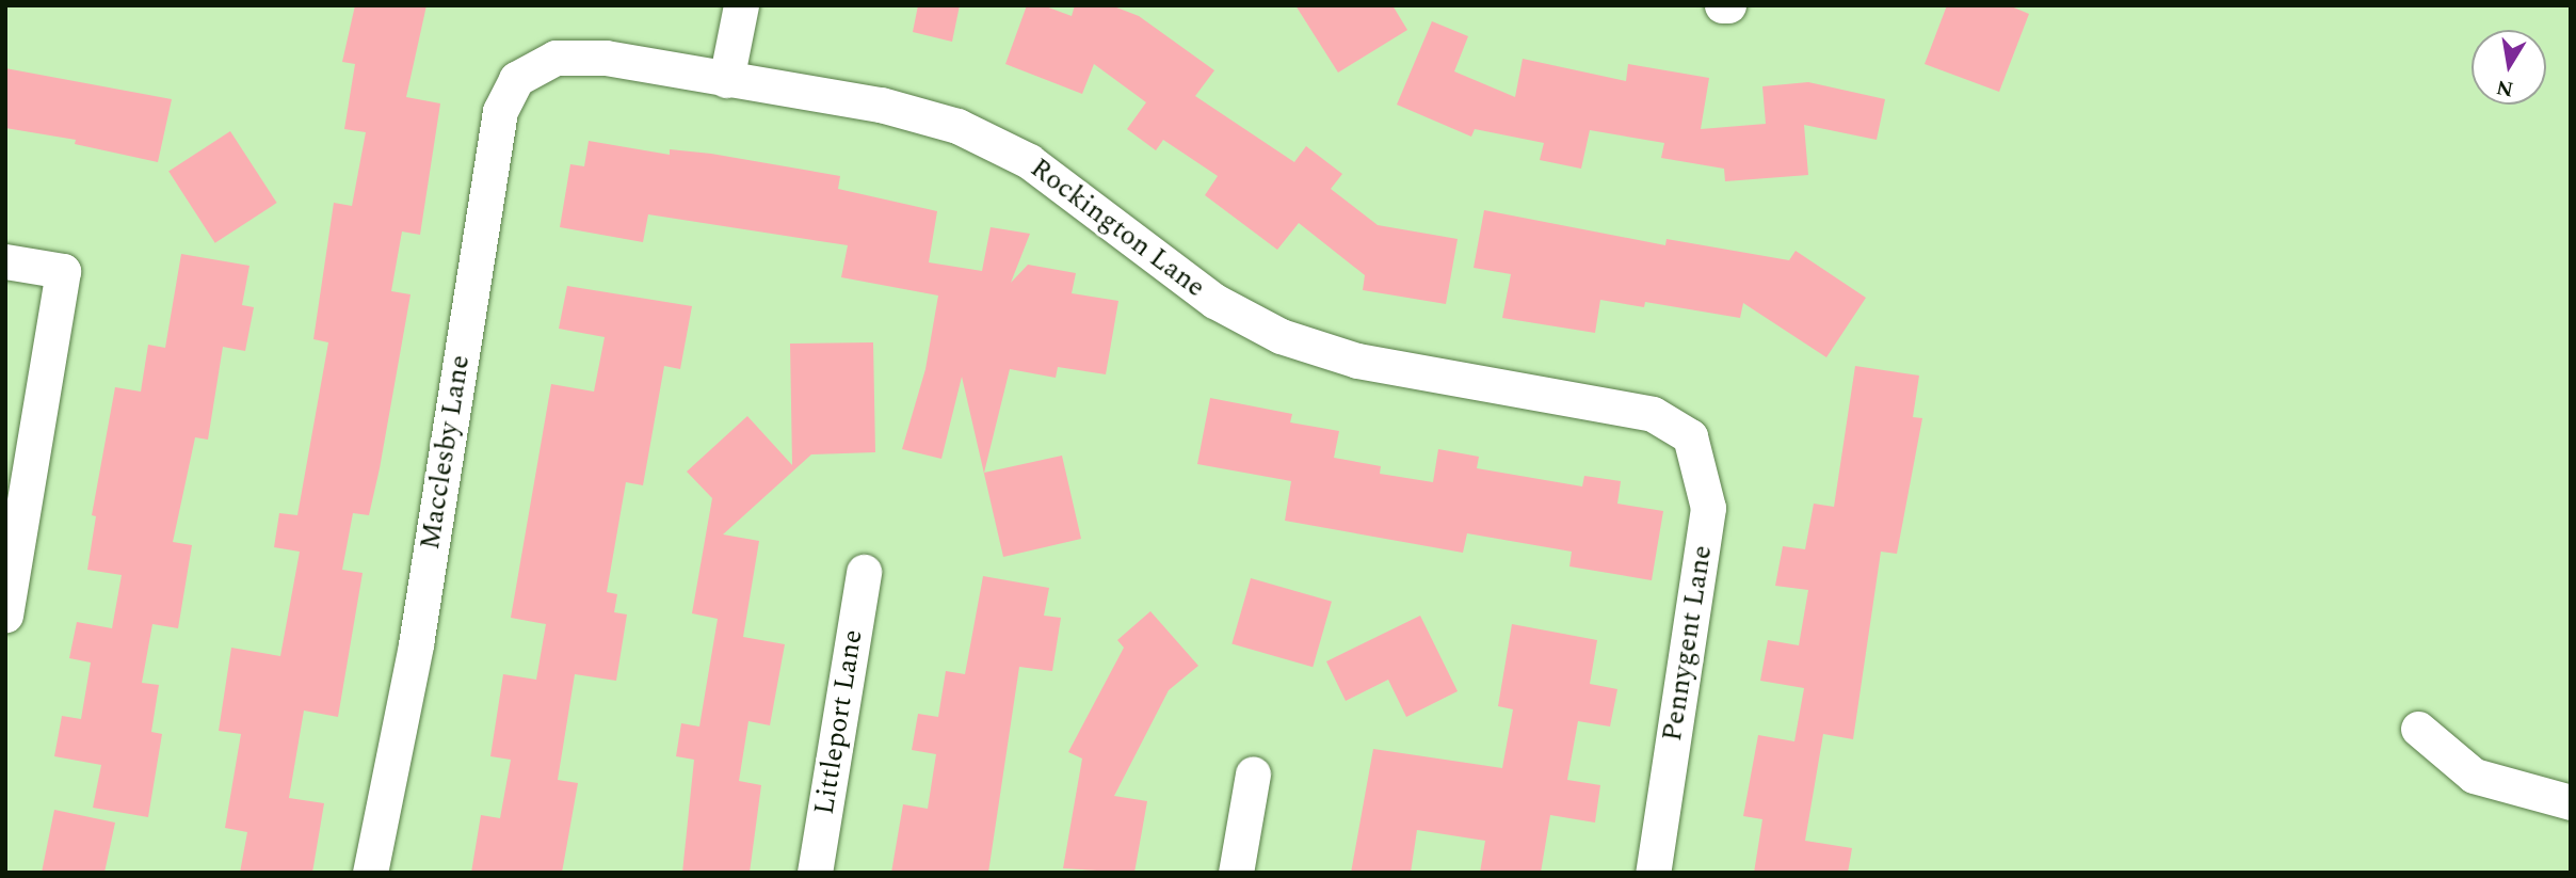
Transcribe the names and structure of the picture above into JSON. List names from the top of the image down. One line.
{"streets":{"street":["Rockington Lane","Macclesby Lane","Pennygent Lane","Littleport Lane"]},"crossings":[["Rockington Lane","Macclesby Lane"],["Rockington Lane","Pennygent Lane"]],"north":"bottom"}
